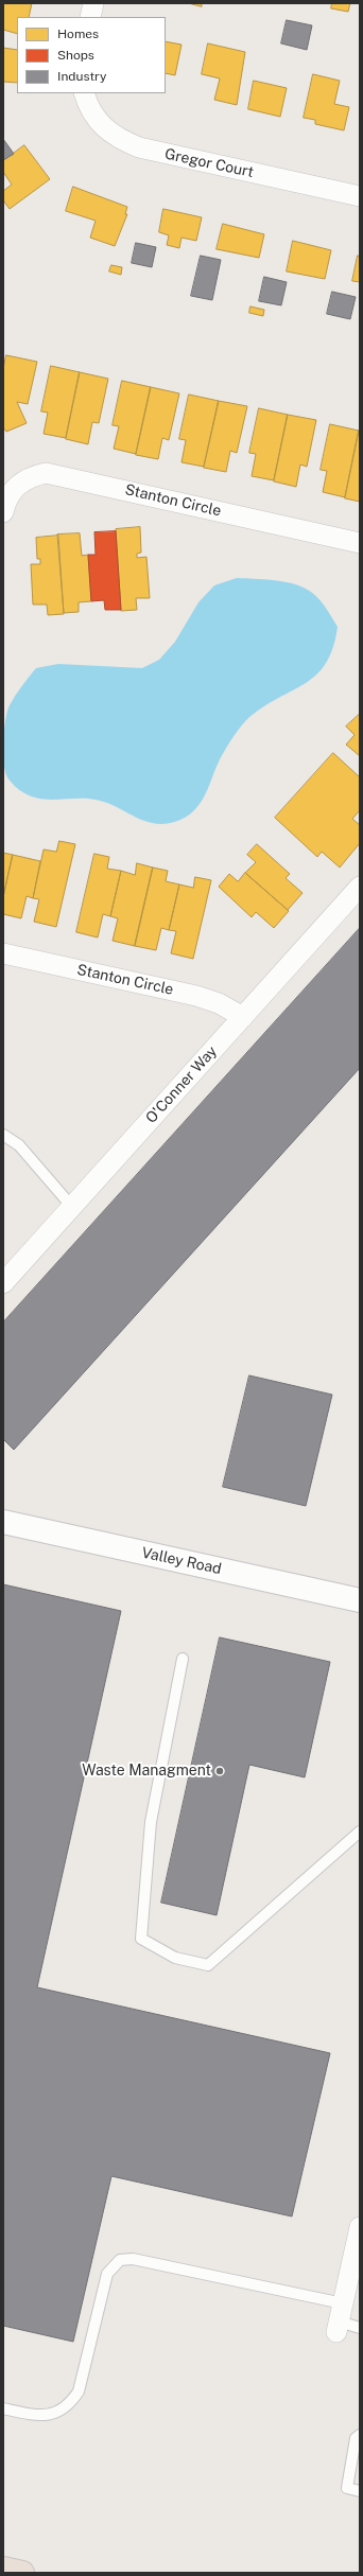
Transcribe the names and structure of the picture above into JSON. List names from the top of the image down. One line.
{"streets":{"main road":["Valley Road"],"street":["Gregor Court","Stanton Circle","O'Conner Way"]},"crossings":[["Stanton Circle","O'Conner Way"]],"places":["Waste Managment"],"legend":["Homes","Shops","Industry"]}
